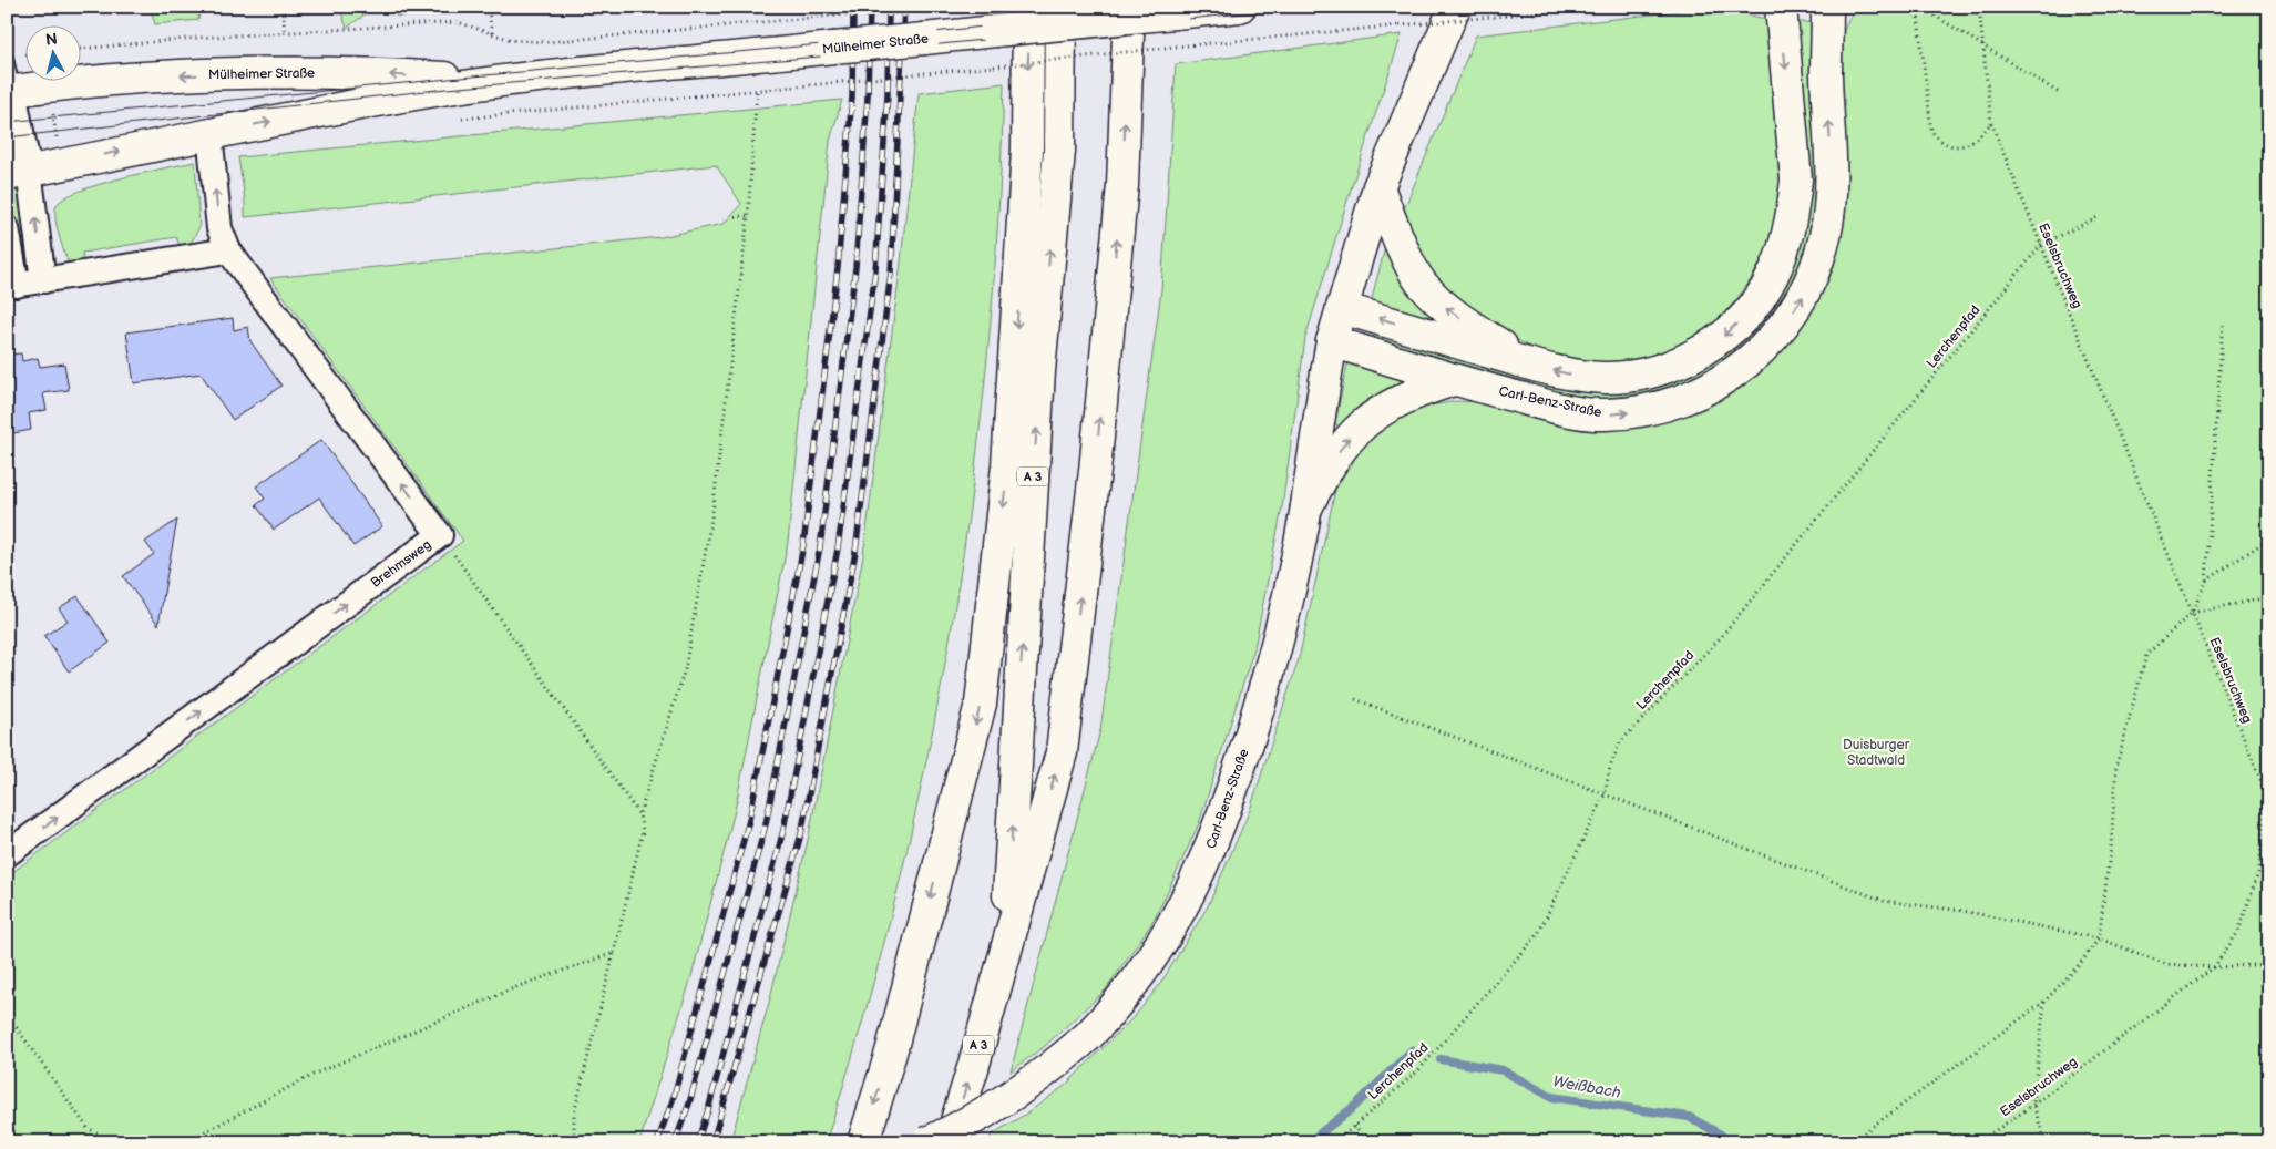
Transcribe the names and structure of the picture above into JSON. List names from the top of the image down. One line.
{"streets":{"main road":["Mülheimer Straße","Carl-Benz-Straße","A 3"],"street":["Brehmsweg"],"path":["Eselsbruchweg","Lerchenpfad"]},"crossings":[["Mülheimer Straße","Brehmsweg"],["Eselsbruchweg","Lerchenpfad"]],"water":["Weißbach"],"parks":["Duisburger Stadtwald"],"north":"top"}
